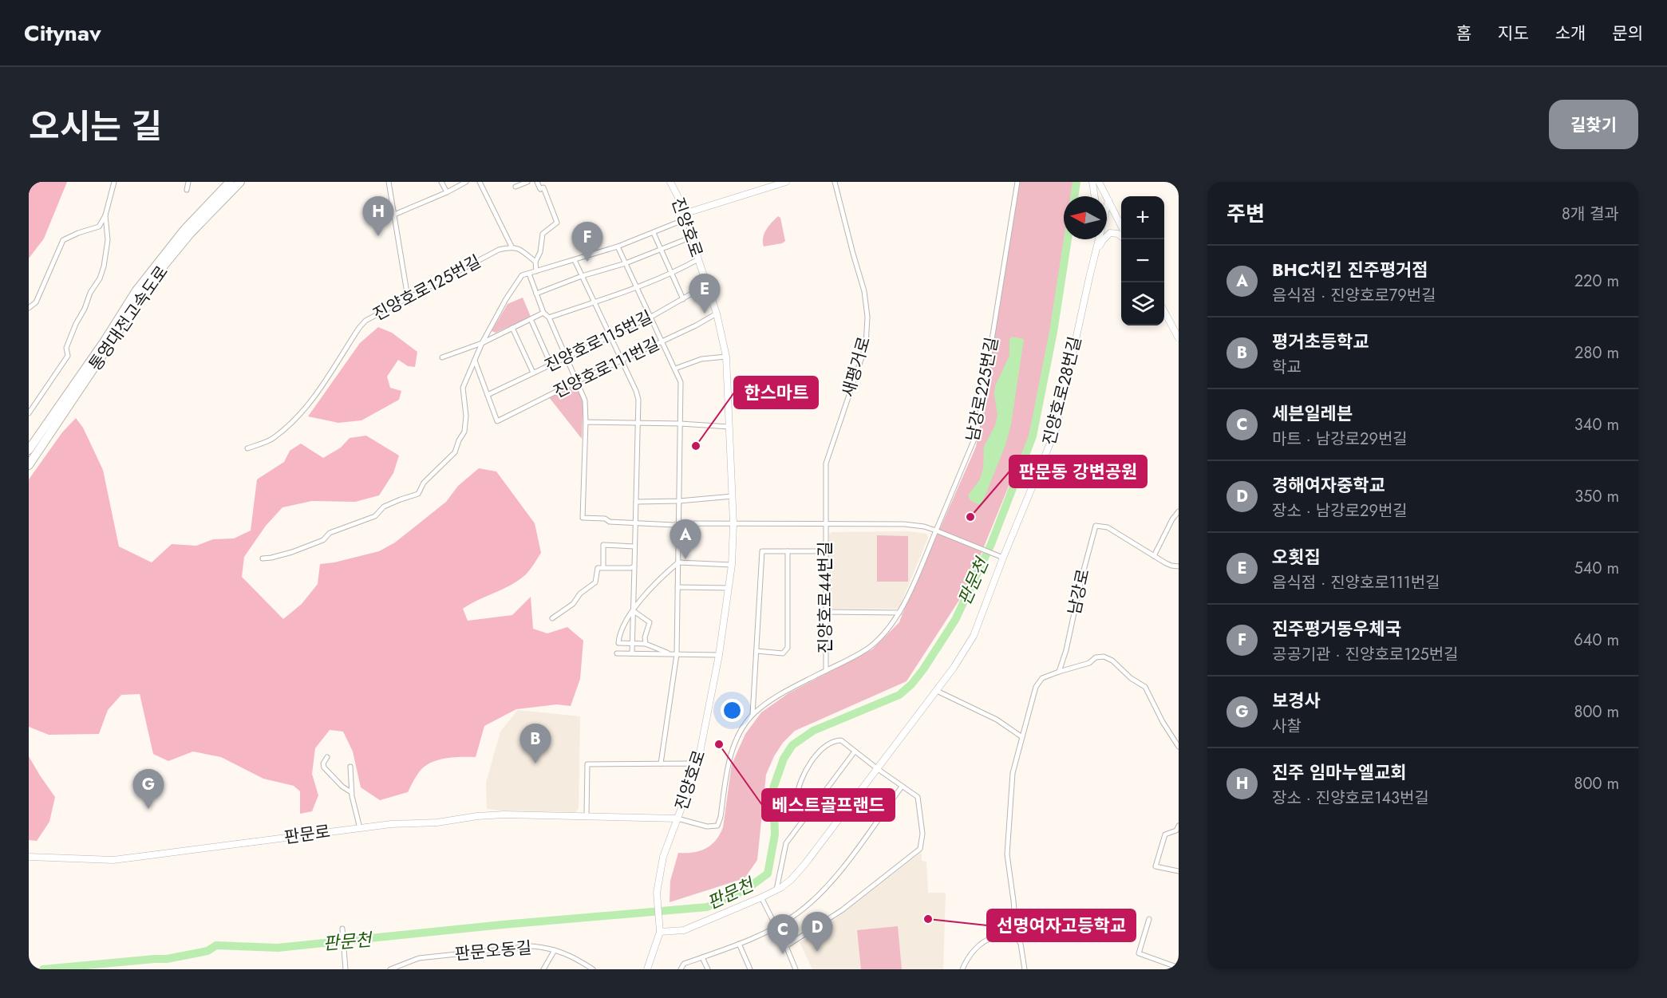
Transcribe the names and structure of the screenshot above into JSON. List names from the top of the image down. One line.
{"streets":{"highway":["통영대전고속도로"],"street":["진양호로","진양호로125번길","진양호로115번길","새평거로","진양호로111번길","남강로225번길","진양호로28번길","남강로","진양호로44번길","판문로","판문오동길"]},"crossings":[["진양호로","진양호로115번길"],["진양호로","진양호로111번길"],["진양호로","진양호로28번길"],["진양호로","진양호로44번길"],["진양호로","판문로"],["진양호로115번길","진양호로111번길"],["새평거로","진양호로44번길"],["남강로225번길","진양호로44번길"],["진양호로44번길","판문로"]],"water":["판문천"],"places":["한스마트","판문동 강변공원","베스트골프랜드","선명여자고등학교"],"north":"left","page":{"header":"Citynav","nav":["홈","지도","소개","문의"],"title":"오시는 길","buttons":"길찾기","heading":["주변","8개 결과"],"map_buttons":["+","−"],"pins":["H","F","E","A","B","G","D","C"],"list":[{"mark":"A","name":"BHC치킨 진주평거점","note":"음식점 · 진양호로79번길","value":"220 m"},{"mark":"B","name":"평거초등학교","note":"학교","value":"280 m"},{"mark":"C","name":"세븐일레븐","note":"마트 · 남강로29번길","value":"340 m"},{"mark":"D","name":"경해여자중학교","note":"장소 · 남강로29번길","value":"350 m"},{"mark":"E","name":"오횟집","note":"음식점 · 진양호로111번길","value":"540 m"},{"mark":"F","name":"진주평거동우체국","note":"공공기관 · 진양호로125번길","value":"640 m"},{"mark":"G","name":"보경사","note":"사찰","value":"800 m"},{"mark":"H","name":"진주 임마누엘교회","note":"장소 · 진양호로143번길","value":"800 m"}]}}
